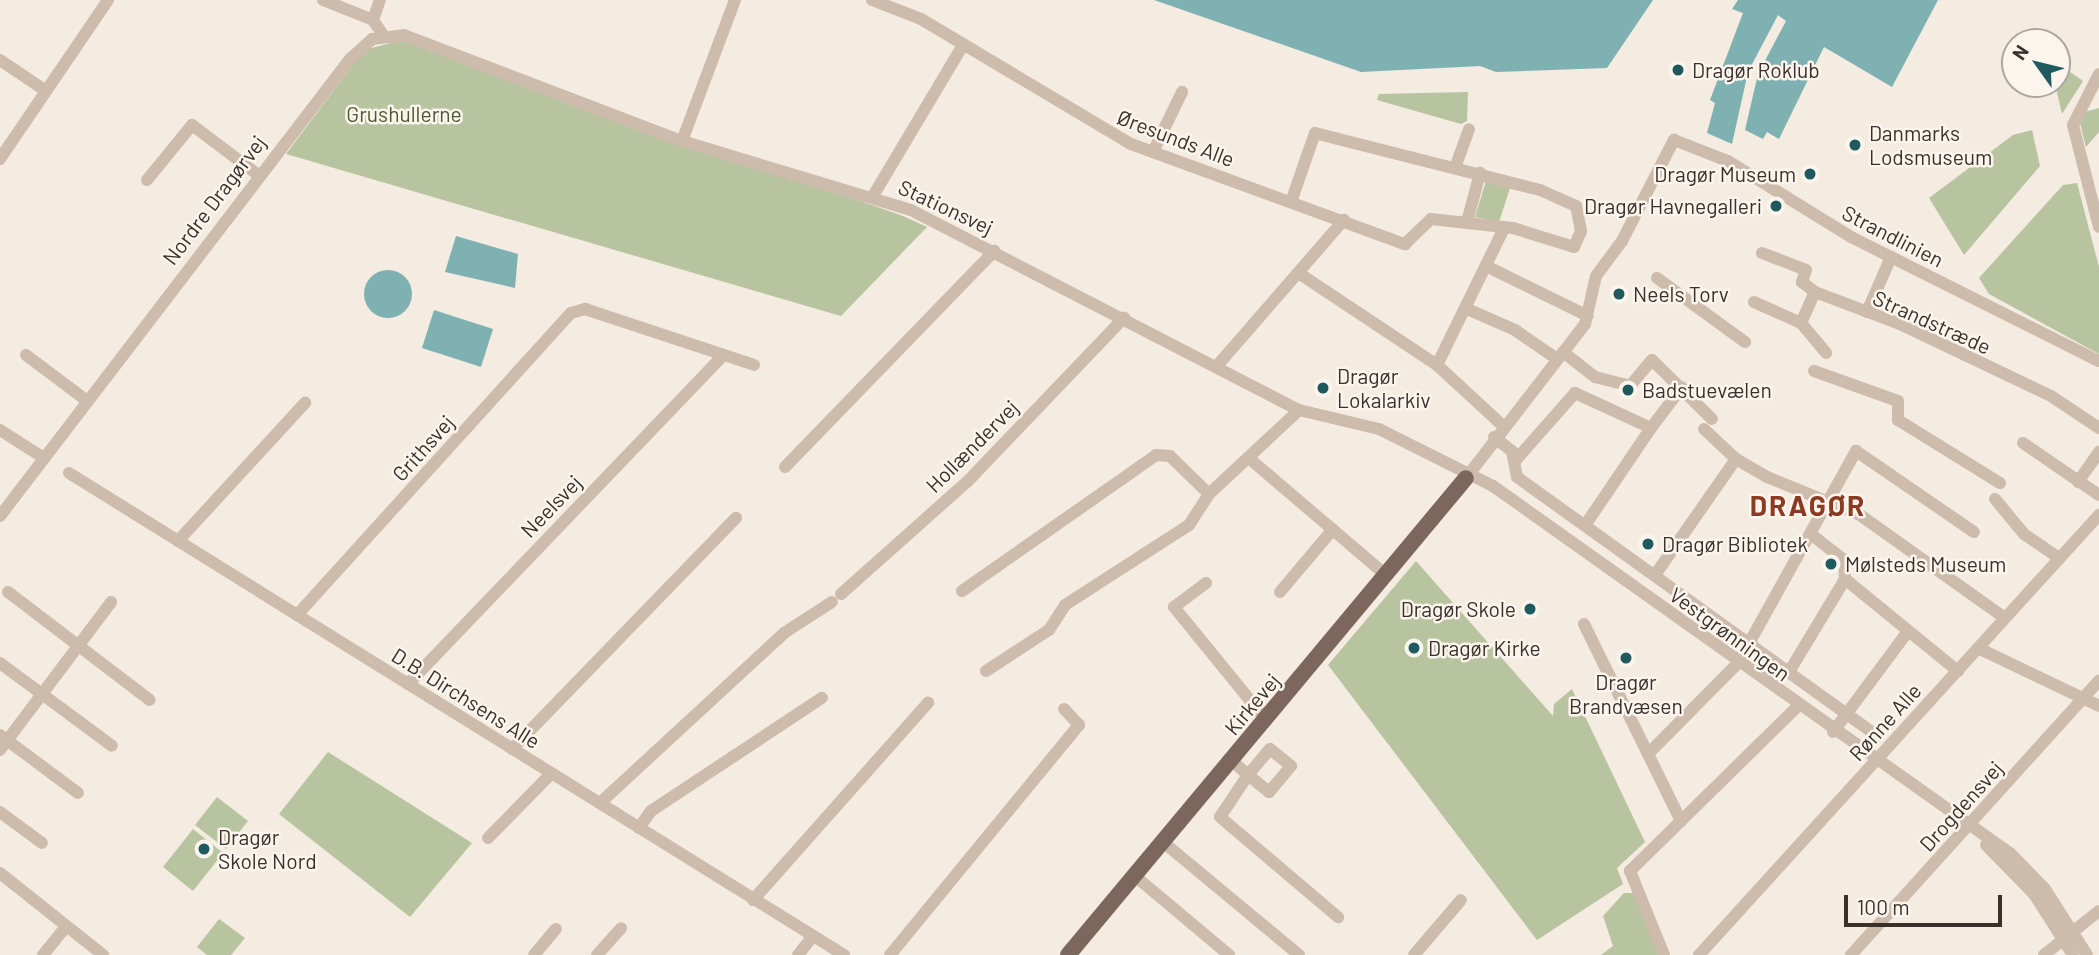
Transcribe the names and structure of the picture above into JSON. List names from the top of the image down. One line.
{"streets":{"main road":["Kirkevej"],"street":["Øresunds Alle","Nordre Dragørvej","Stationsvej","Strandlinien","Strandstræde","Hollændervej","Grithsvej","Neelsvej","Vestgrønningen","D.B. Dirchsens Alle","Rønne Alle","Drogdensvej"]},"crossings":[["Nordre Dragørvej","Stationsvej"],["Stationsvej","Hollændervej"],["Stationsvej","Vestgrønningen"],["Stationsvej","Kirkevej"],["Hollændervej","D.B. Dirchsens Alle"],["Grithsvej","Neelsvej"],["Grithsvej","D.B. Dirchsens Alle"],["Neelsvej","D.B. Dirchsens Alle"],["Vestgrønningen","Kirkevej"],["Vestgrønningen","Rønne Alle"],["Vestgrønningen","Drogdensvej"]],"districts":["DRAGØR"],"parks":["Grushullerne"],"places":["Dragør Roklub","Danmarks Lodsmuseum","Dragør Museum","Dragør Havnegalleri","Neels Torv","Dragør Lokalarkiv","Badstuevælen","Dragør Bibliotek","Mølsteds Museum","Dragør Skole","Dragør Kirke","Dragør Brandvæsen","Dragør Skole Nord"],"scale_bar":"100 m","north":"top left"}
